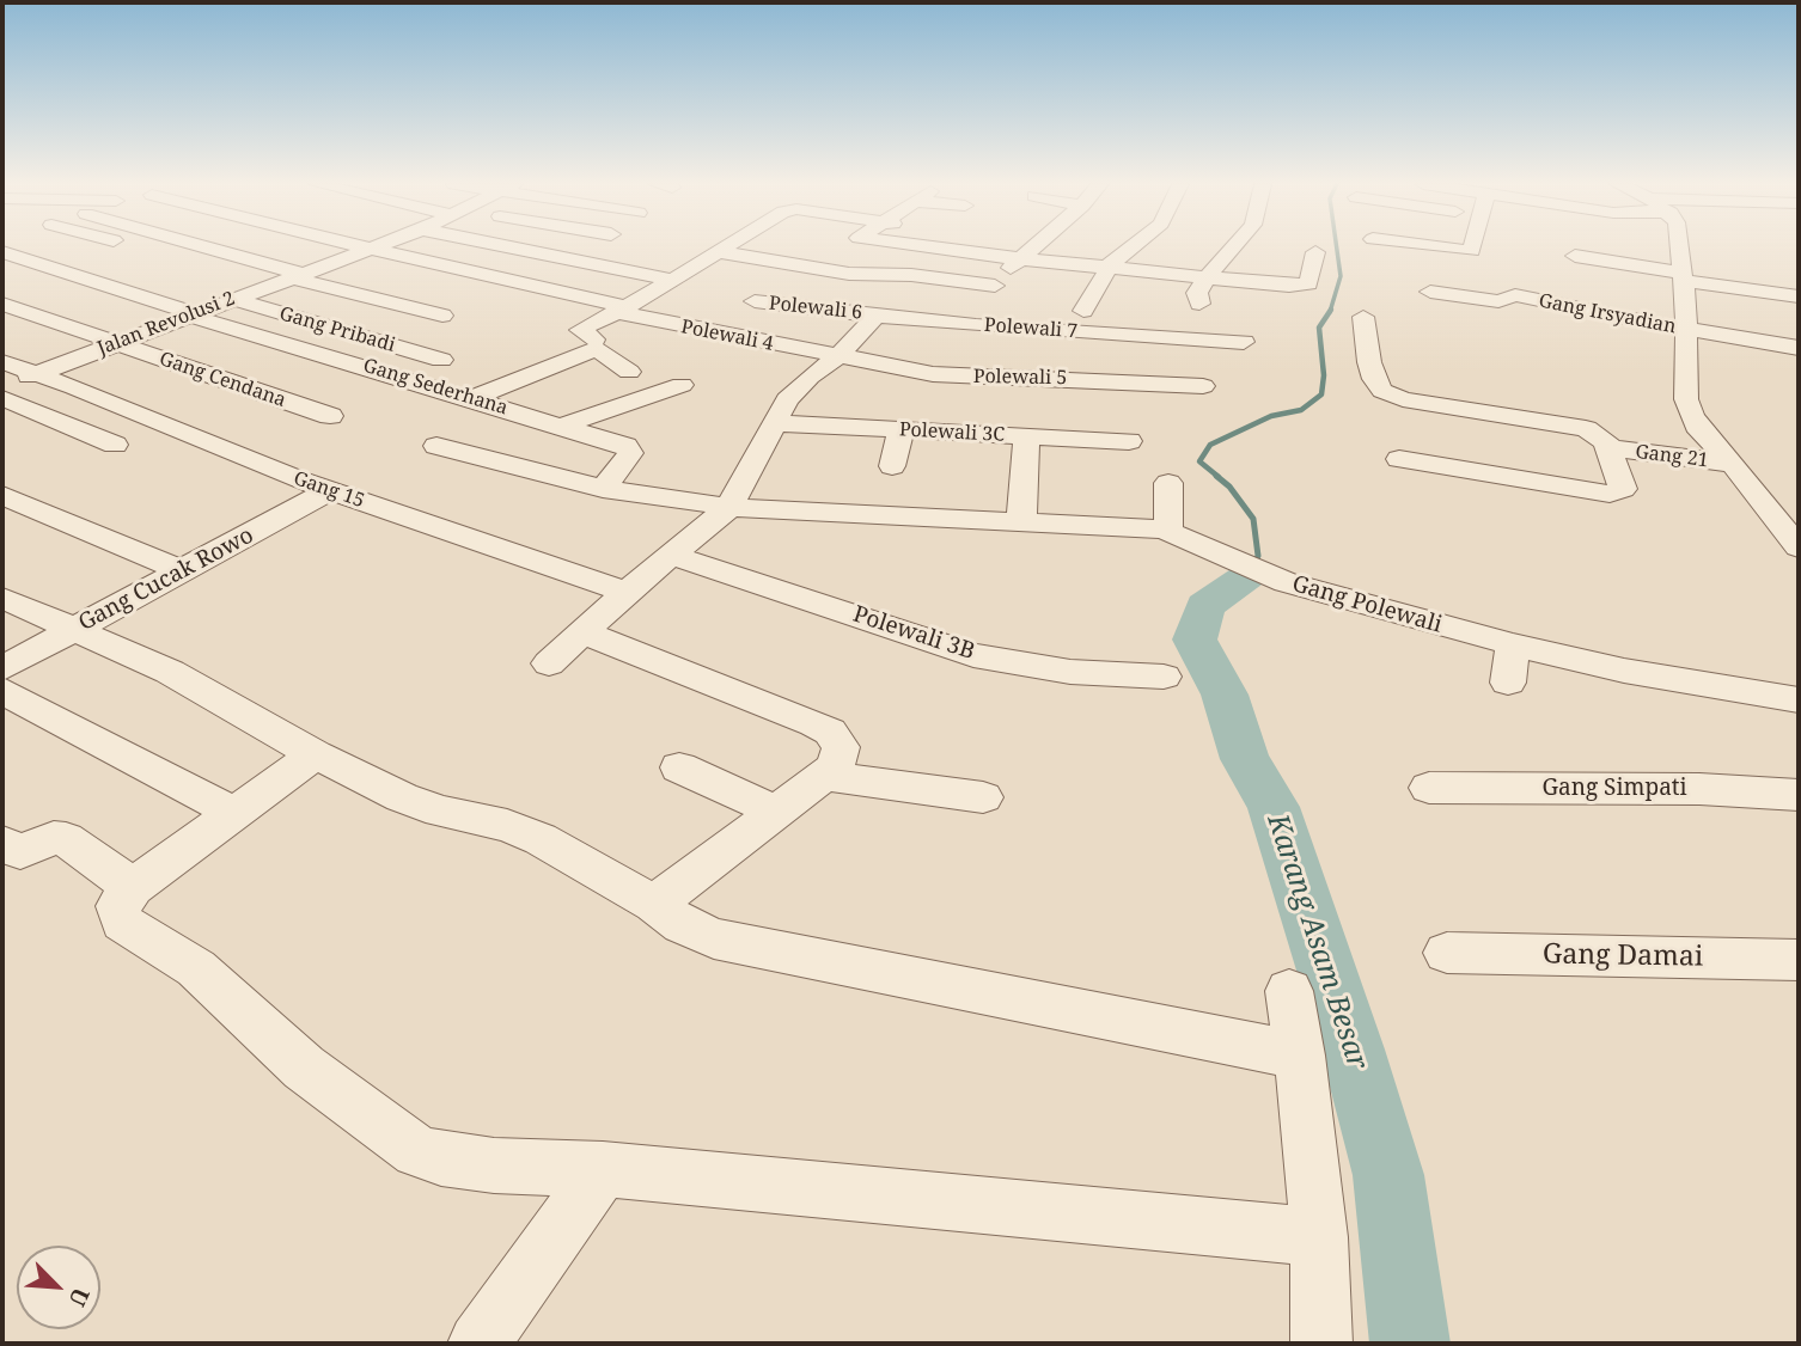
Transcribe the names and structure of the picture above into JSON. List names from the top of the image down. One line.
{"streets":{"street":["Polewali 6","Gang Irsyadian","Jalan Revolusi 2","Polewali 7","Gang Pribadi","Polewali 4","Polewali 5","Gang Cendana","Gang Sederhana","Polewali 3C","Gang 21","Gang 15","Gang Cucak Rowo","Gang Polewali","Polewali 3B","Gang Simpati","Gang Damai"]},"crossings":[["Polewali 6","Polewali 7"],["Jalan Revolusi 2","Gang Pribadi"],["Jalan Revolusi 2","Polewali 4"],["Jalan Revolusi 2","Gang Cendana"],["Jalan Revolusi 2","Gang Sederhana"],["Jalan Revolusi 2","Gang 15"],["Polewali 4","Polewali 5"],["Gang Sederhana","Gang Polewali"],["Gang 15","Gang Cucak Rowo"]],"water":["Karang Asam Besar"],"north":"bottom right"}
